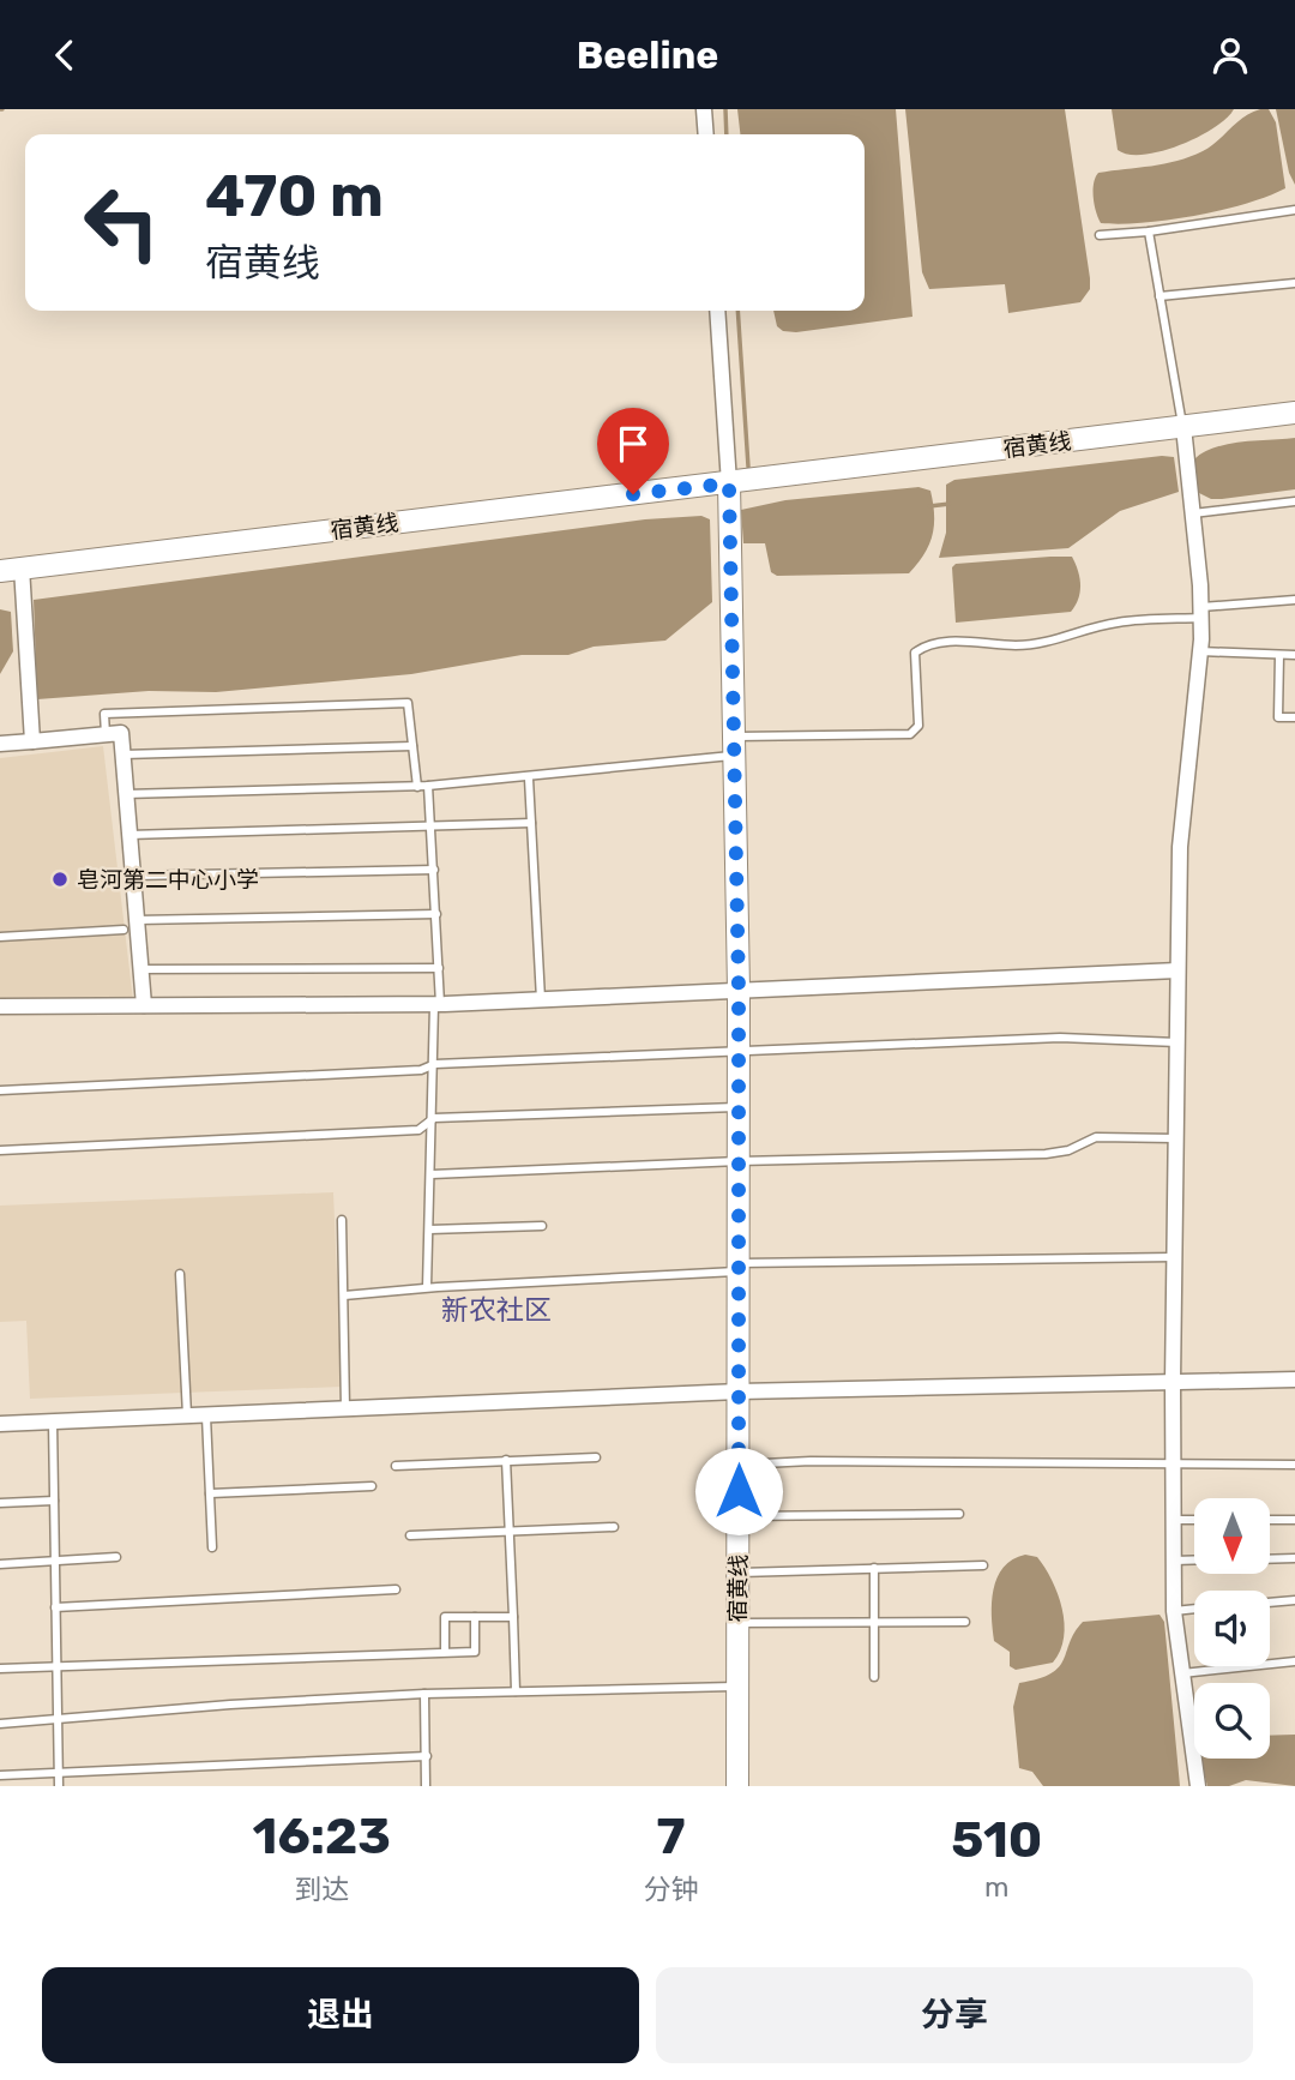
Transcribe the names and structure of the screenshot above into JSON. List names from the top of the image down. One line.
{"streets":{"main road":["宿黄线"]},"districts":["新农社区"],"places":["皂河第二中心小学"],"north":"bottom","page":{"header":"Beeline","turn":["470 m","宿黄线"],"eta":["16:23","到达","7","分钟","510","m"],"buttons":["退出","分享"]}}
